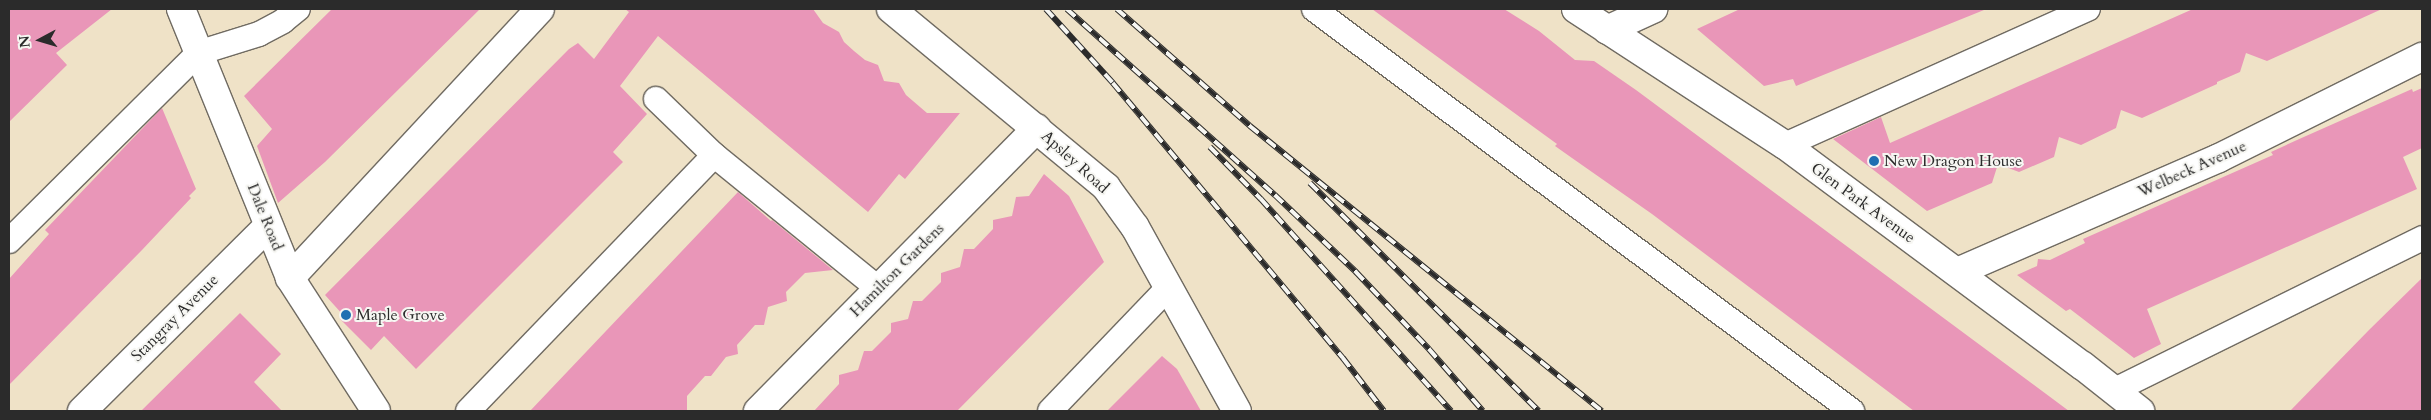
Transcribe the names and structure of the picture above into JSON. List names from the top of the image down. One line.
{"streets":{"street":["Apsley Road","Welbeck Avenue","Glen Park Avenue","Dale Road","Hamilton Gardens","Stangray Avenue"]},"crossings":[["Apsley Road","Hamilton Gardens"],["Welbeck Avenue","Glen Park Avenue"],["Dale Road","Stangray Avenue"]],"places":["New Dragon House","Maple Grove"],"north":"left"}
